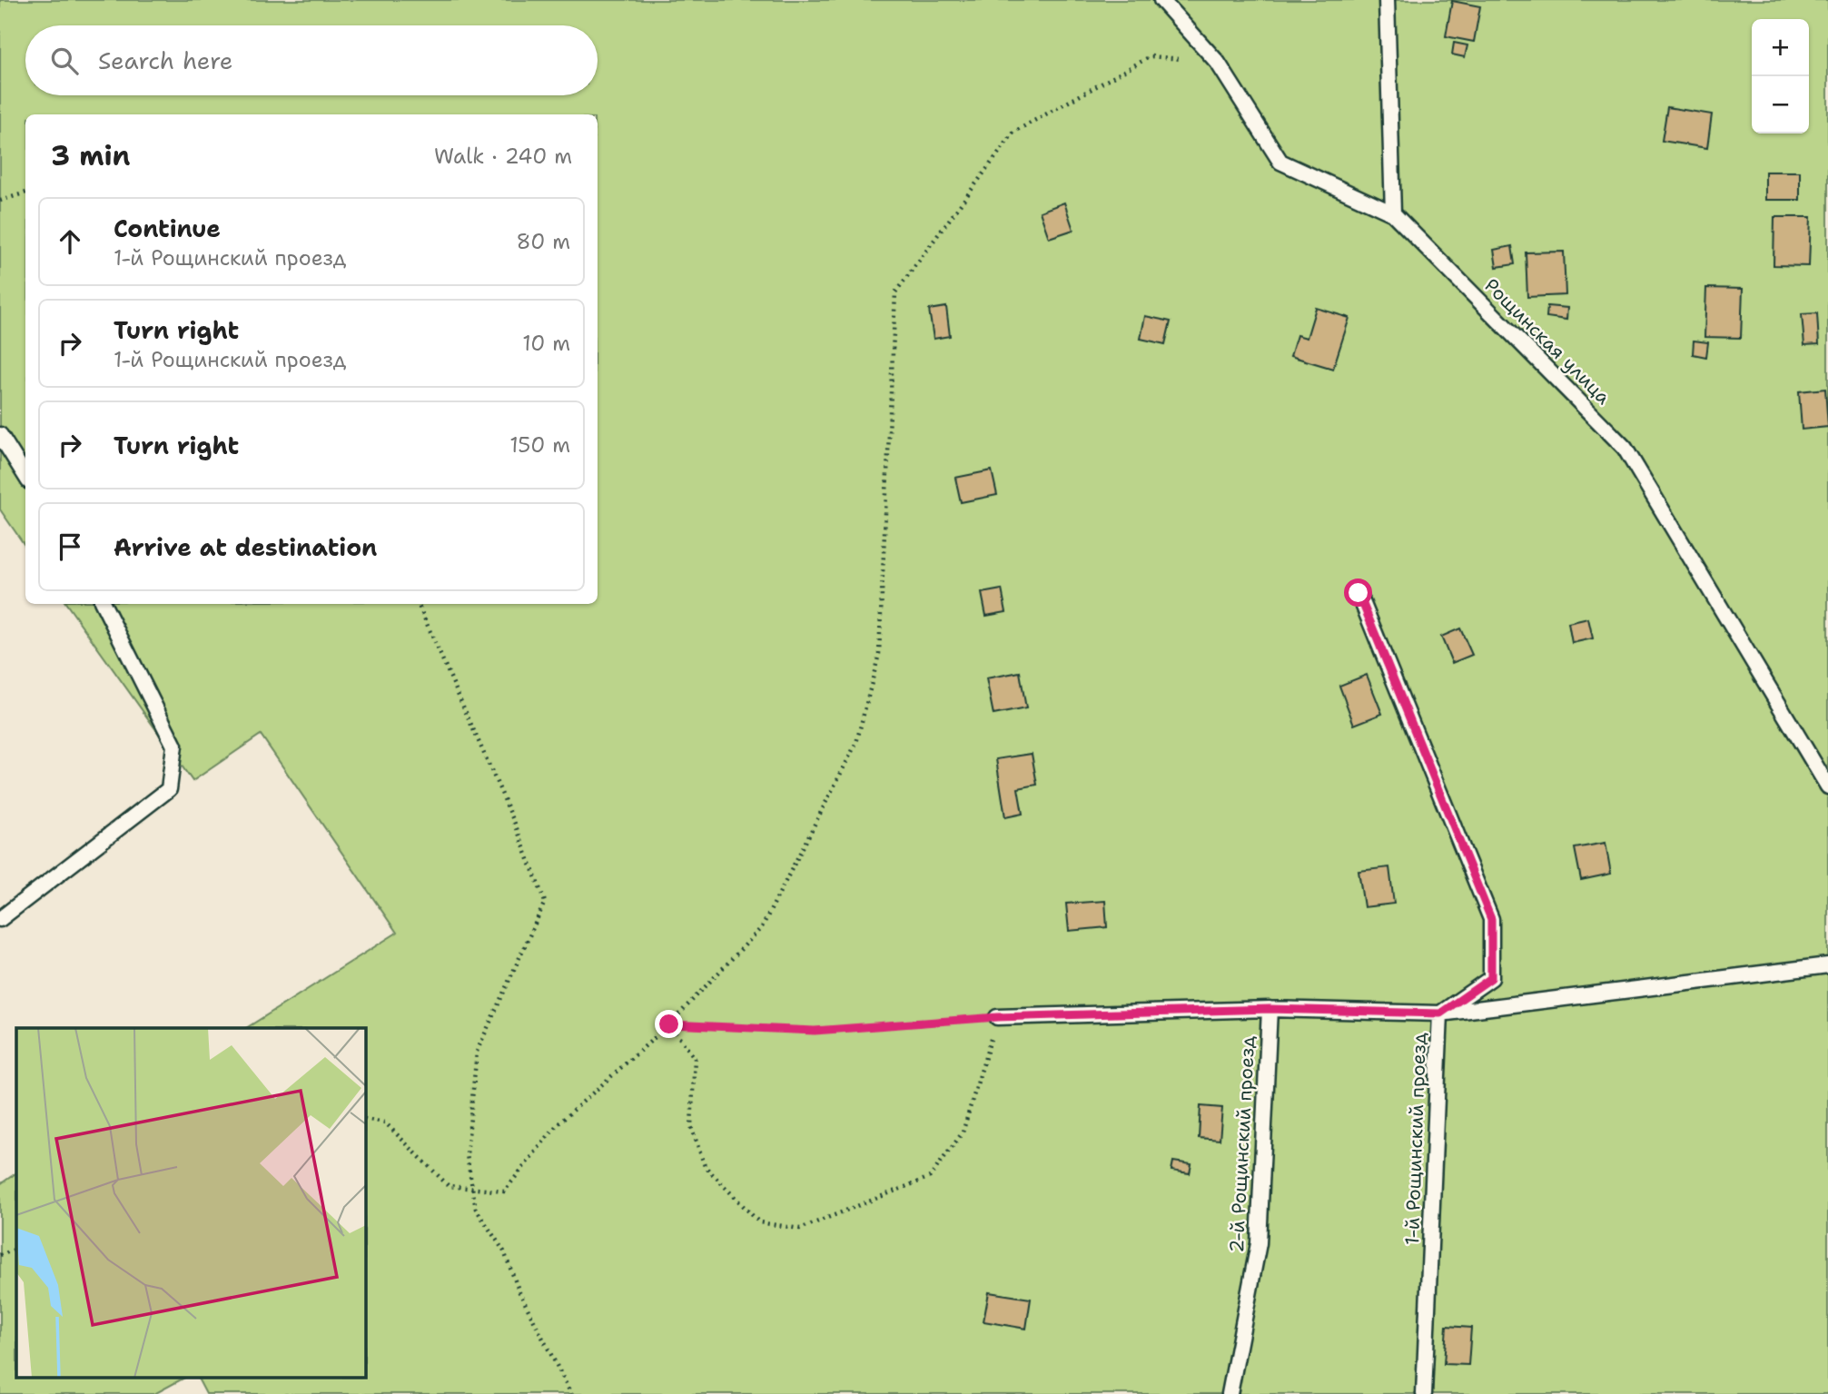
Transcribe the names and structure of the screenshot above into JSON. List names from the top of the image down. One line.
{"streets":{"lane":["Рощинская улица","1-й Рощинский проезд","2-й Рощинский проезд"]},"page":{"map_buttons":["+","−"],"search":"Search here","heading":["3 min","Walk · 240 m"],"list":[["Continue","1-й Рощинский проезд","80 m"],["Turn right","1-й Рощинский проезд","10 m"],["Turn right","150 m"],"Arrive at destination"]}}
